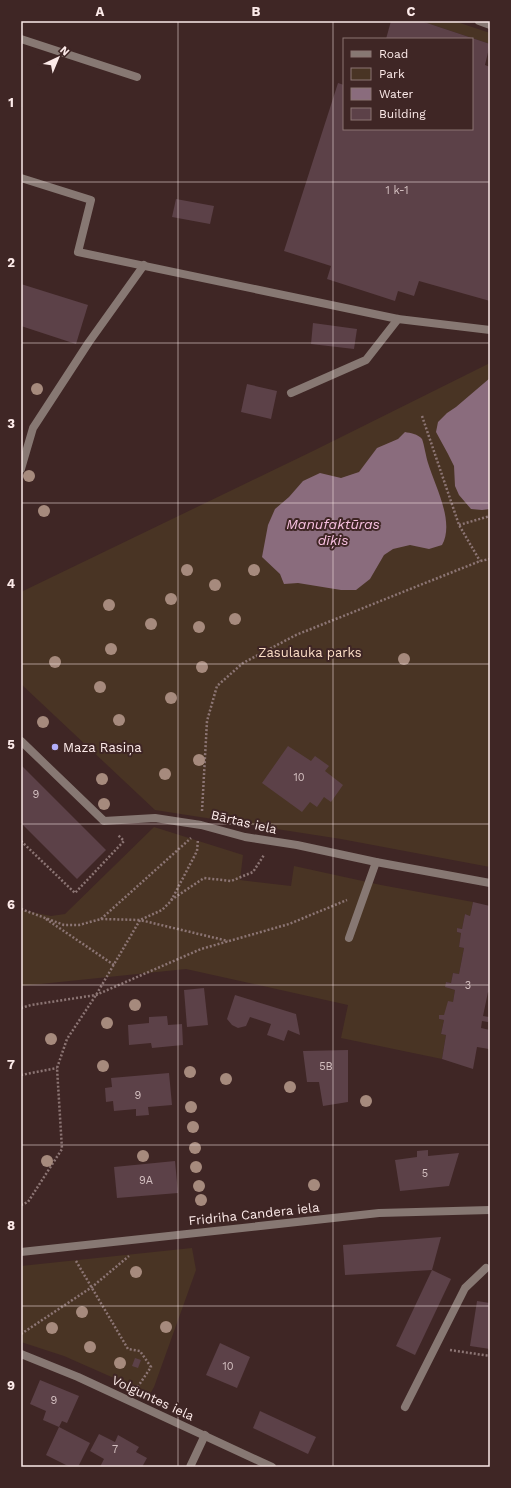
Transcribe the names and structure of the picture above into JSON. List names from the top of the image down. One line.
{"streets":{"street":["Bārtas iela","Fridriha Candera iela","Volguntes iela"]},"water":["Manufaktūras dīķis"],"parks":["Zasulauka parks"],"places":["Maza Rasiņa"],"house_numbers":["1 k-1","10","9","3","5B","9","5","9A","10","9","7"],"legend":["Road","Park","Water","Building"],"north":"top right","grid":{"columns":["A","B","C"],"rows":["1","2","3","4","5","6","7","8","9"]}}
